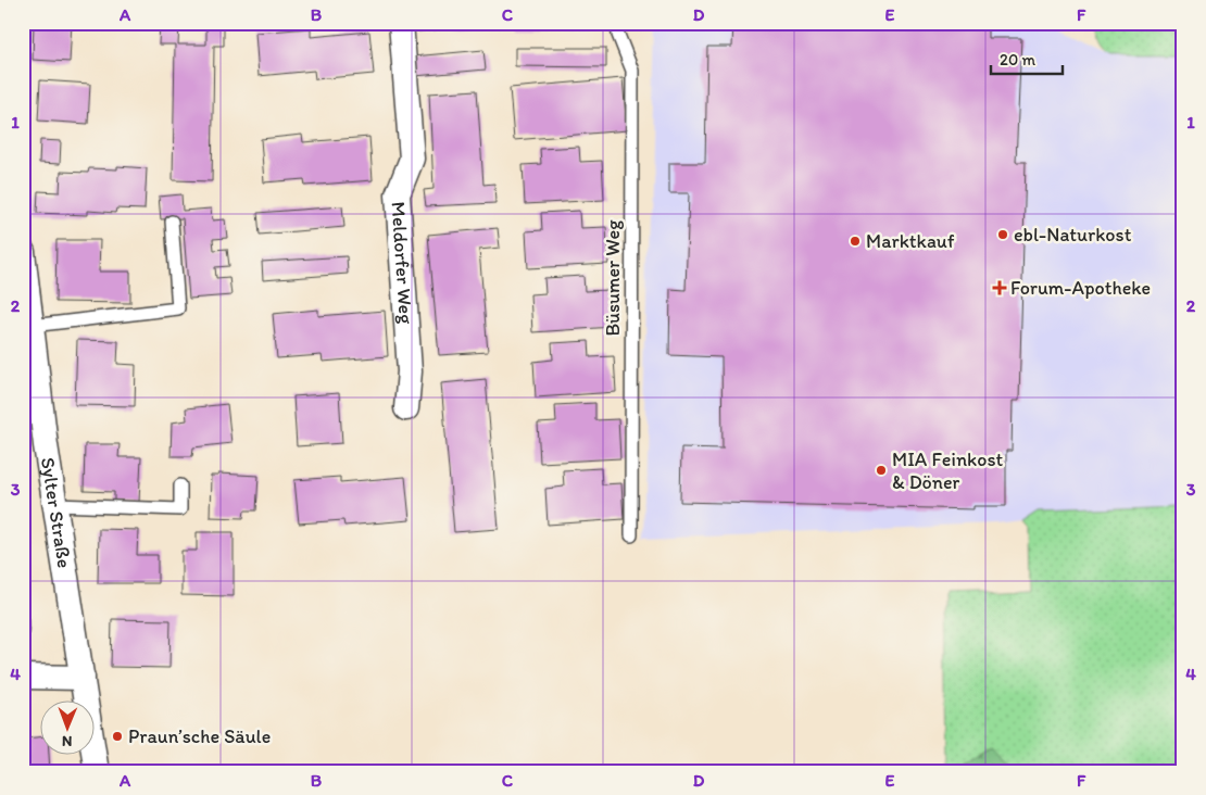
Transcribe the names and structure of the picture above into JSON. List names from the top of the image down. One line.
{"streets":{"street":["Meldorfer Weg","Sylter Straße"],"lane":["Büsumer Weg"]},"places":{"other":["ebl-Naturkost","Marktkauf","MIA Feinkost & Döner","Praun’sche Säule"],"health":["Forum-Apotheke"]},"scale_bar":"20 m","north":"bottom","grid":{"columns":["A","B","C","D","E","F"],"rows":["1","2","3","4"]}}
